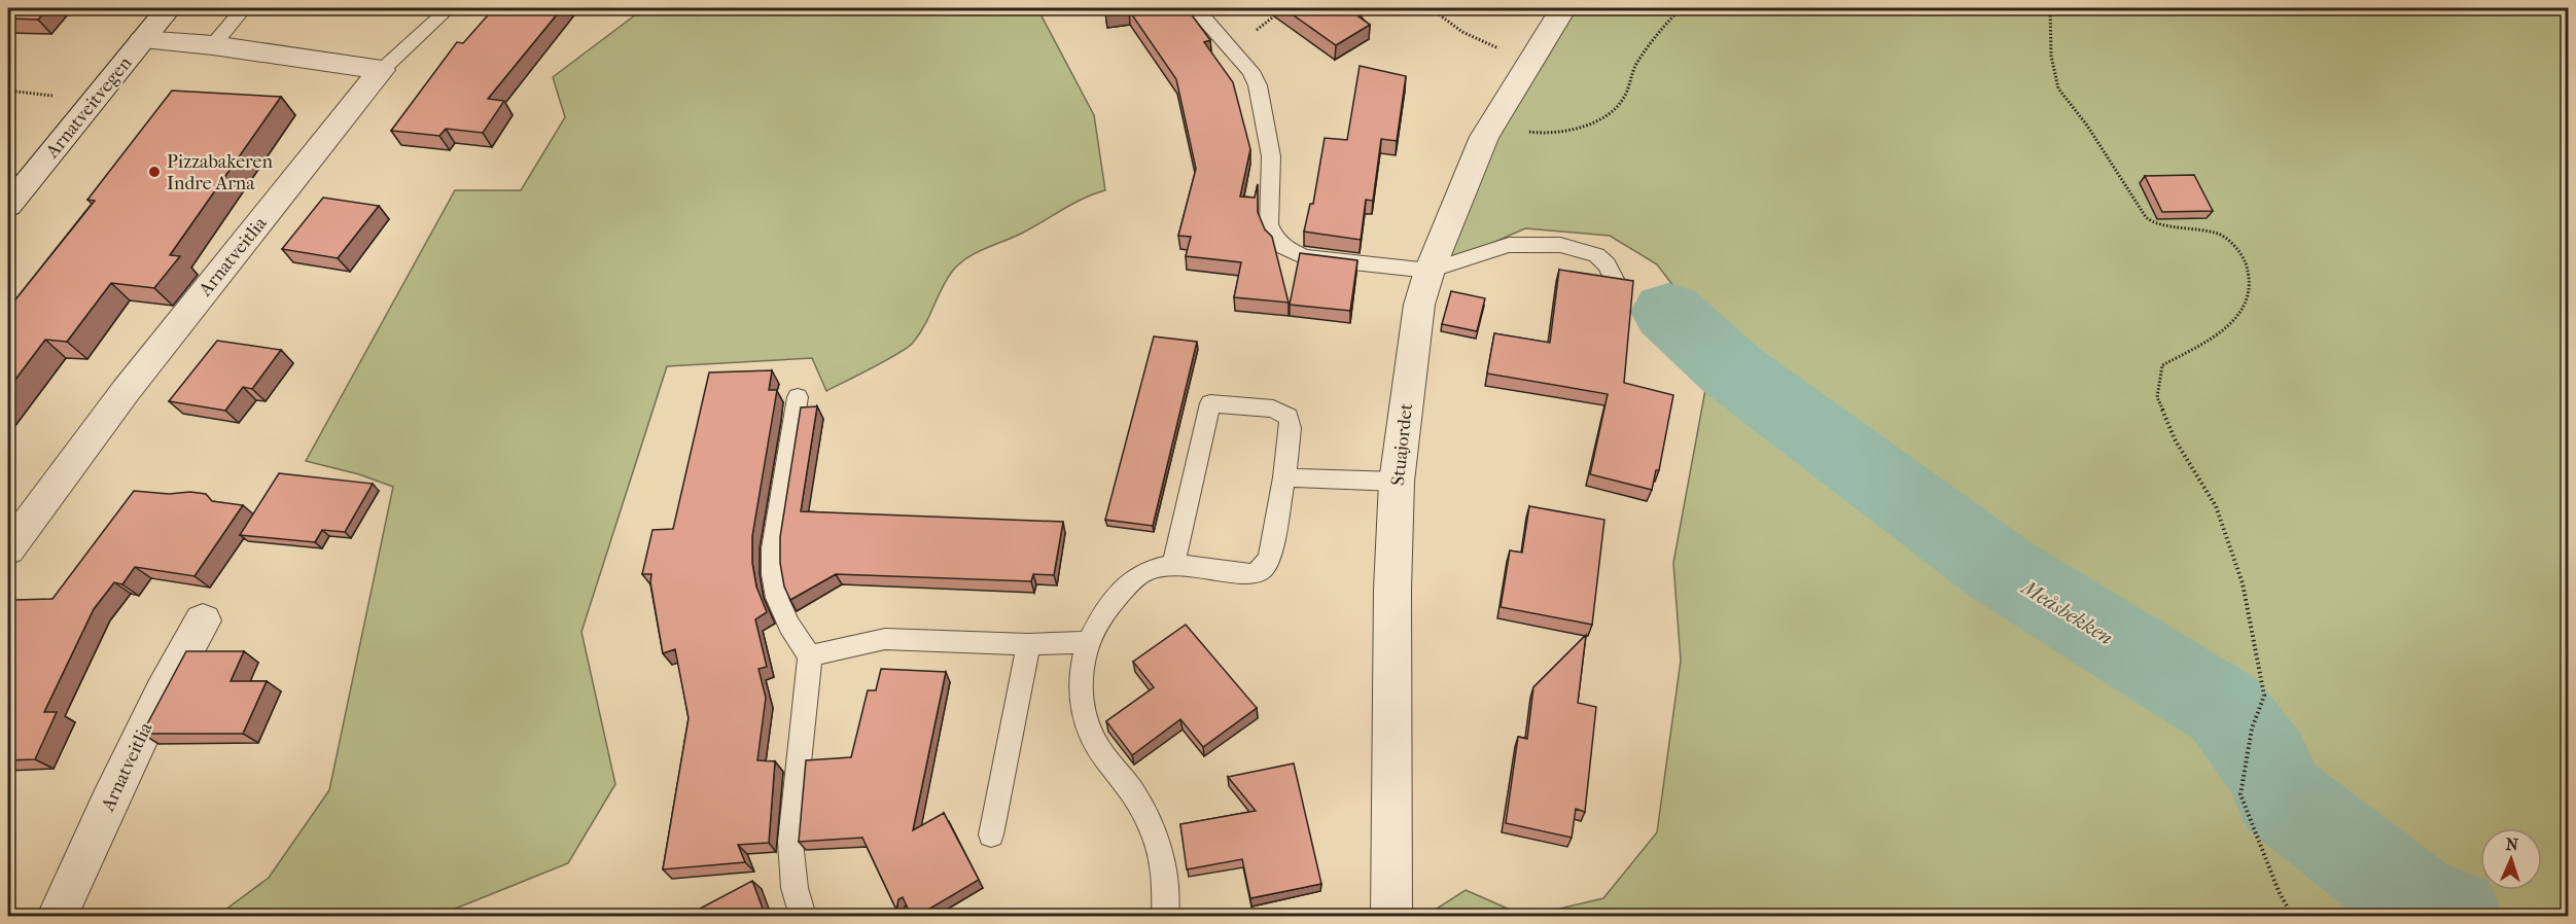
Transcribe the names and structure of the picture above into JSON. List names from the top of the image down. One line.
{"streets":{"street":["Arnatveitvegen","Arnatveitlia","Stuajordet"]},"water":["Meåsbekken"],"places":["Pizzabakeren Indre Arna"],"north":"top"}
